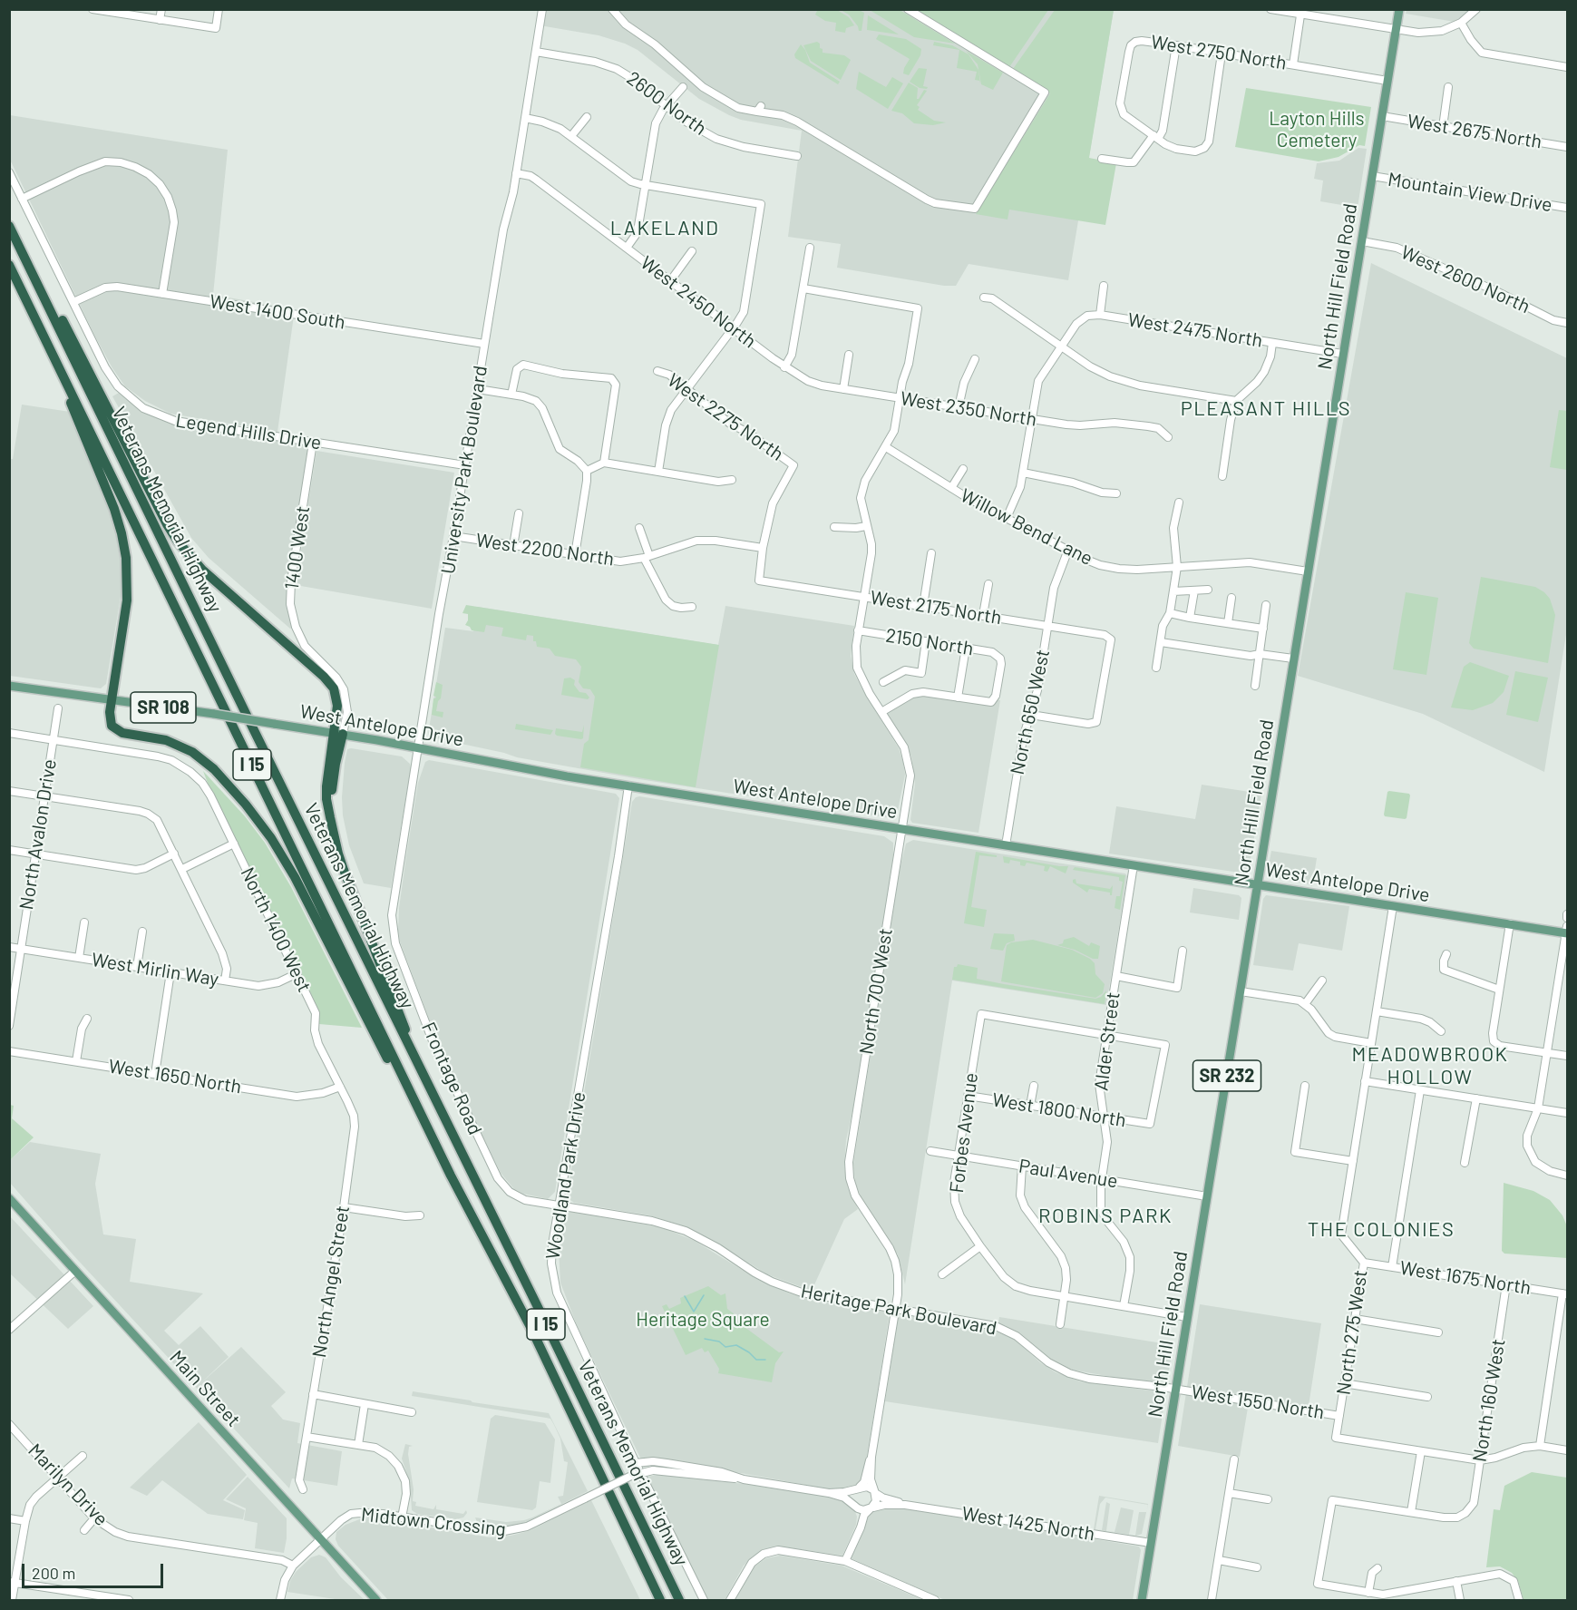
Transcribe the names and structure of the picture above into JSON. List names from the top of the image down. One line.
{"streets":{"highway":["Veterans Memorial Highway","I 15"],"main road":["North Hill Field Road","SR 108","West Antelope Drive","SR 232","Main Street"],"street":["West 2750 North","2600 North","West 2675 North","Mountain View Drive","West 2600 North","West 2450 North","West 1400 South","West 2475 North","West 2350 North","West 2275 North","Legend Hills Drive","University Park Boulevard","Willow Bend Lane","1400 West","West 2200 North","West 2175 North","2150 North","North 650 West","North Avalon Drive","North 1400 West","West Mirlin Way","North 700 West","Alder Street","West 1650 North","Frontage Road","West 1800 North","Forbes Avenue","Paul Avenue","Woodland Park Drive","West 1675 North","North Angel Street","Heritage Park Boulevard","North 275 West","North 160 West","West 1550 North","Marilyn Drive","Midtown Crossing","West 1425 North"]},"crossings":[["West 2750 North","North Hill Field Road"],["2600 North","University Park Boulevard"],["West 2675 North","North Hill Field Road"],["Mountain View Drive","North Hill Field Road"],["West 2600 North","North Hill Field Road"],["North Hill Field Road","West 2475 North"],["North Hill Field Road","Willow Bend Lane"],["North Hill Field Road","West Antelope Drive"],["North Hill Field Road","Forbes Avenue"],["North Hill Field Road","Paul Avenue"],["North Hill Field Road","Heritage Park Boulevard"],["North Hill Field Road","West 1550 North"],["North Hill Field Road","West 1425 North"],["West 2450 North","West 2350 North"],["West 2450 North","University Park Boulevard"],["West 1400 South","Legend Hills Drive"],["West 1400 South","University Park Boulevard"],["West 2275 North","West 2200 North"],["West 2275 North","West 2175 North"],["Legend Hills Drive","University Park Boulevard"],["Legend Hills Drive","1400 West"],["University Park Boulevard","West 2200 North"],["University Park Boulevard","West Antelope Drive"],["University Park Boulevard","Frontage Road"],["Willow Bend Lane","North 650 West"],["1400 West","West Antelope Drive"],["West 2200 North","West 2175 North"],["West 2175 North","North 650 West"],["2150 North","North 700 West"],["North 650 West","West Antelope Drive"],["West Antelope Drive","North 700 West"],["West Antelope Drive","Alder Street"],["West Antelope Drive","Woodland Park Drive"],["North Avalon Drive","North 1400 West"],["North Avalon Drive","West Mirlin Way"],["North 1400 West","West Mirlin Way"],["North 1400 West","West 1650 North"],["North 1400 West","North Angel Street"],["North 700 West","Heritage Park Boulevard"],["Alder Street","West 1800 North"],["Alder Street","Forbes Avenue"],["Alder Street","Paul Avenue"],["Frontage Road","Heritage Park Boulevard"],["West 1800 North","Forbes Avenue"],["Forbes Avenue","Paul Avenue"],["Woodland Park Drive","Heritage Park Boulevard"],["West 1675 North","North 275 West"],["West 1675 North","North 160 West"],["Heritage Park Boulevard","West 1550 North"],["North 275 West","West 1550 North"],["Main Street","Midtown Crossing"],["Marilyn Drive","Midtown Crossing"]],"districts":["LAKELAND","PLEASANT HILLS","MEADOWBROOK HOLLOW","ROBINS PARK","THE COLONIES"],"parks":["Layton Hills Cemetery","Heritage Square"],"scale_bar":"200 m"}
